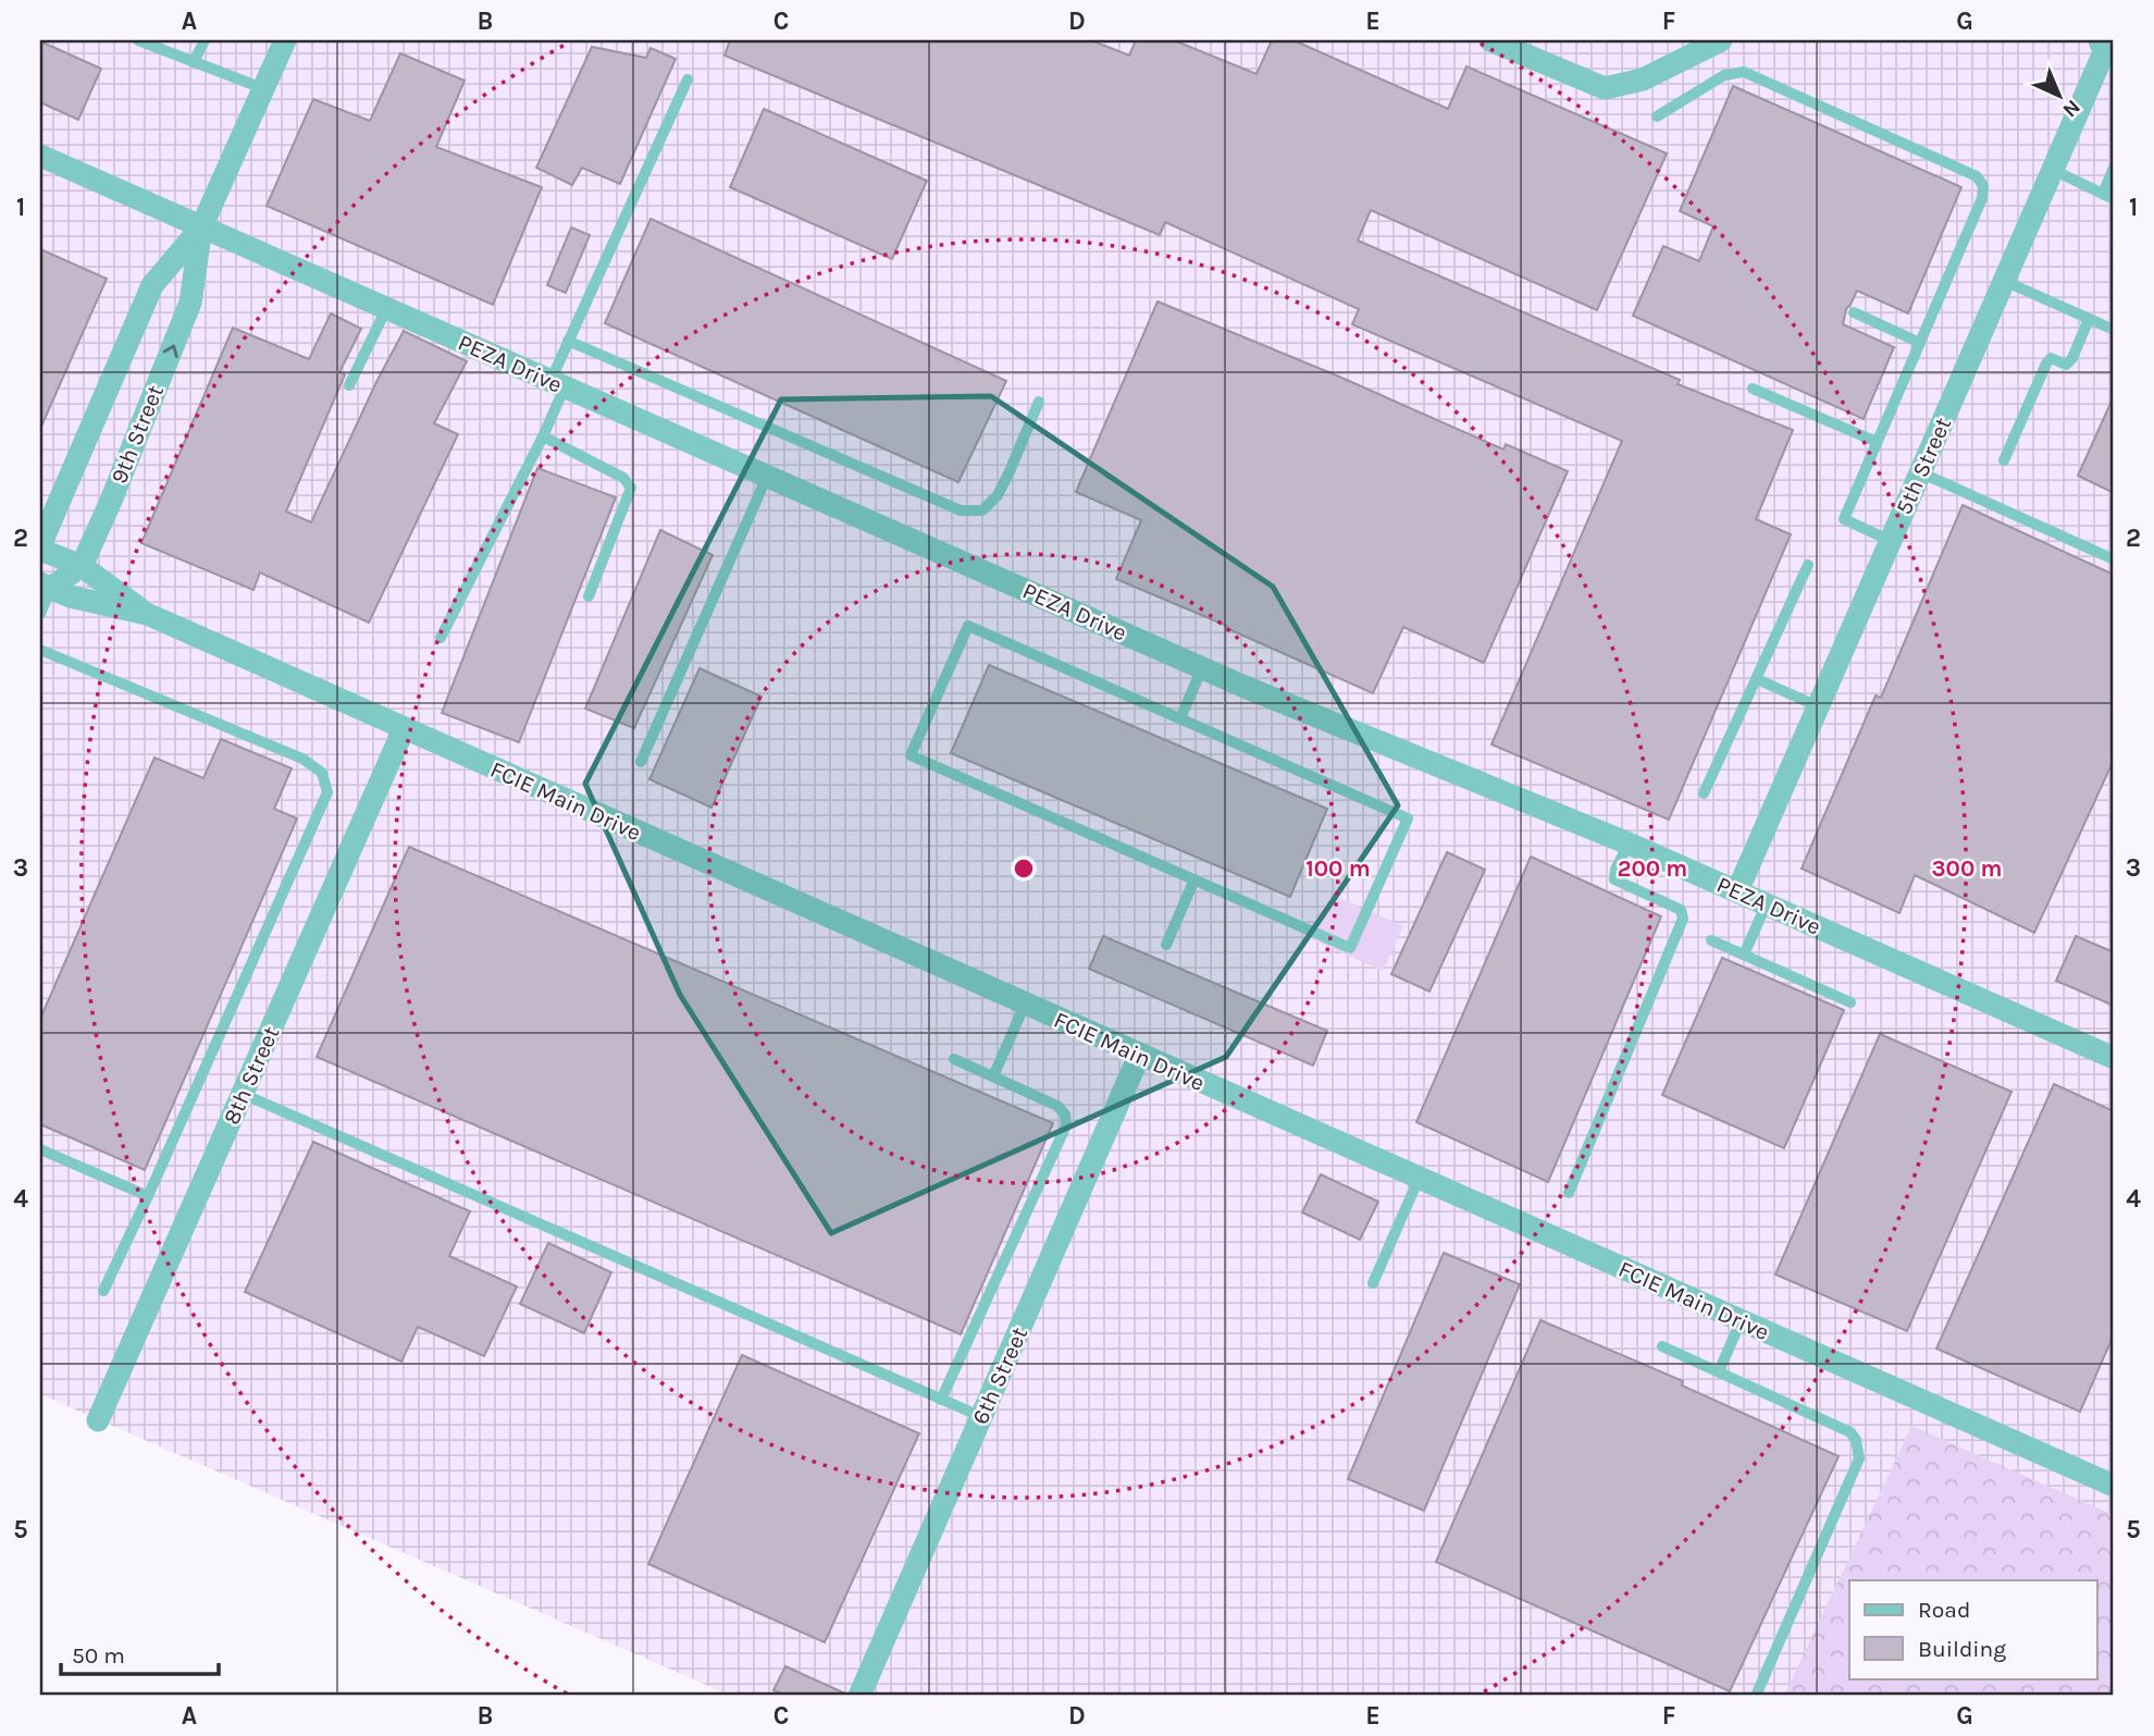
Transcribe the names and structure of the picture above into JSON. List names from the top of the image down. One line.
{"streets":{"street":["PEZA Drive","9th Street","5th Street","FCIE Main Drive","8th Street","6th Street"]},"crossings":[["PEZA Drive","9th Street"],["PEZA Drive","5th Street"],["9th Street","FCIE Main Drive"],["FCIE Main Drive","8th Street"],["FCIE Main Drive","6th Street"]],"legend":["Road","Building"],"scale_bar":"50 m","north":"bottom right","grid":{"columns":["A","B","C","D","E","F","G"],"rows":["1","2","3","4","5"]},"rings":["100 m","200 m","300 m"]}
